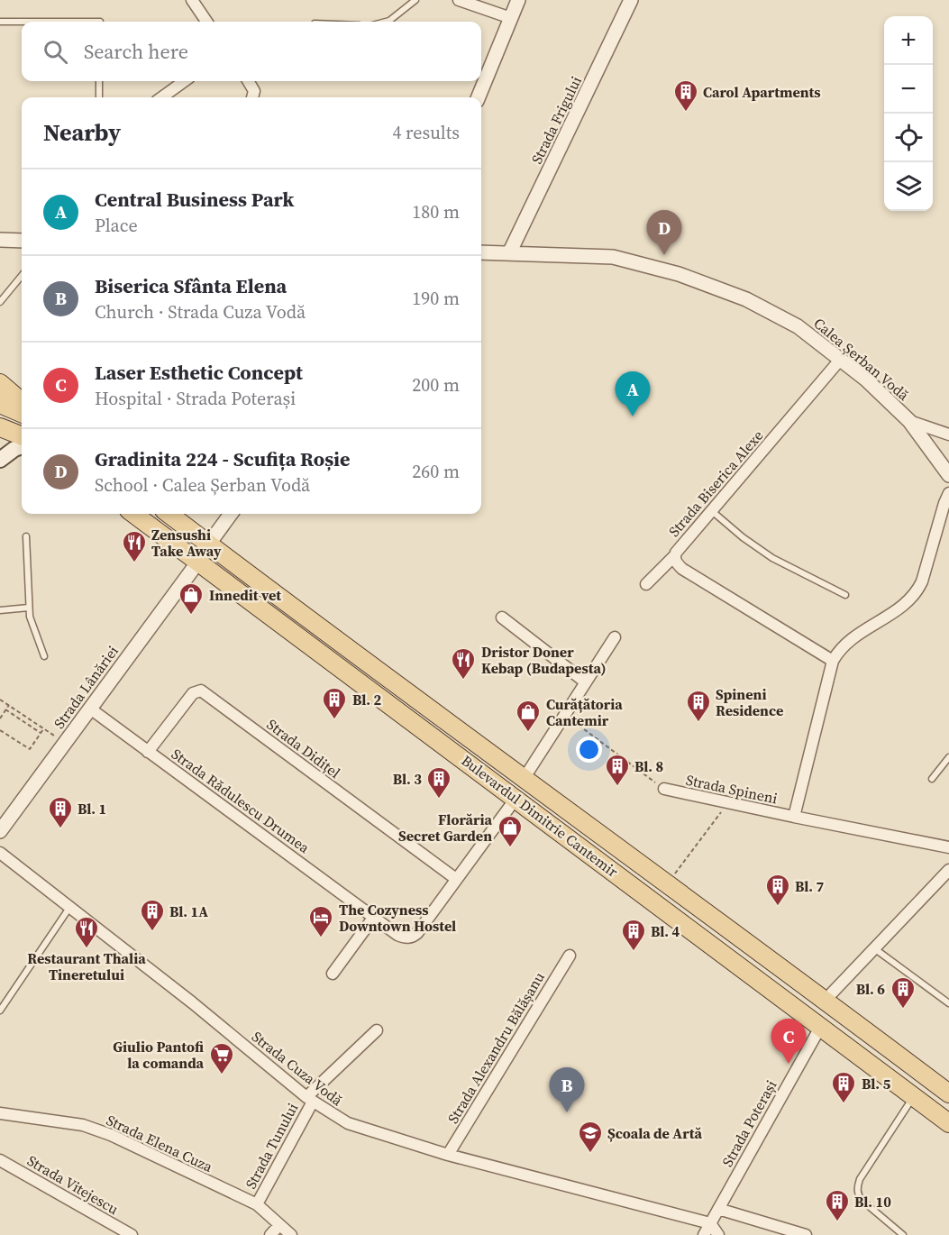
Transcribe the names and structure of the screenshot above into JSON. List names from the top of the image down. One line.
{"streets":{"main road":["Bulevardul Dimitrie Cantemir"],"street":["Strada Frigului","Calea Șerban Vodă","Strada Biserica Alexe","Strada Lânăriei","Strada Didițel","Strada Spineni","Strada Rădulescu Drumea","Strada Alexandru Bălășanu","Strada Cuza Vodă","Strada Poterași","Strada Elena Cuza","Strada Tunului","Strada Vitejescu"]},"crossings":[["Strada Frigului","Calea Șerban Vodă"],["Calea Șerban Vodă","Strada Biserica Alexe"],["Strada Lânăriei","Strada Rădulescu Drumea"],["Strada Lânăriei","Bulevardul Dimitrie Cantemir"],["Strada Didițel","Strada Rădulescu Drumea"],["Strada Rădulescu Drumea","Bulevardul Dimitrie Cantemir"],["Bulevardul Dimitrie Cantemir","Strada Poterași"],["Strada Alexandru Bălășanu","Strada Cuza Vodă"],["Strada Cuza Vodă","Strada Poterași"],["Strada Cuza Vodă","Strada Tunului"],["Strada Elena Cuza","Strada Tunului"]],"places":{"building":["Carol Apartments","Bl. 2","Spineni Residence","Bl. 8","Bl. 3","Bl. 1","Bl. 7","Bl. 1A","Bl. 4","Bl. 6","Bl. 5","Bl. 10"],"restaurant":["Zensushi Take Away","Dristor Doner Kebap (Budapesta)","Restaurant Thalia Tineretului"],"shop":["Innedit vet","Curățătoria Cantemir","Florăria Secret Garden"],"hotel":["The Cozyness Downtown Hostel"],"supermarket":["Giulio Pantofi la comanda"],"school or university":["Școala de Artă"]},"page":{"map_buttons":["+","−"],"search":"Search here","heading":["Nearby","4 results"],"list":[{"mark":"A","name":"Central Business Park","note":"Place","value":"180 m"},{"mark":"B","name":"Biserica Sfânta Elena","note":"Church · Strada Cuza Vodă","value":"190 m"},{"mark":"C","name":"Laser Esthetic Concept","note":"Hospital · Strada Poterași","value":"200 m"},{"mark":"D","name":"Gradinita 224 - Scufița Roșie","note":"School · Calea Șerban Vodă","value":"260 m"}],"pins":["D","A","C","B"]}}
